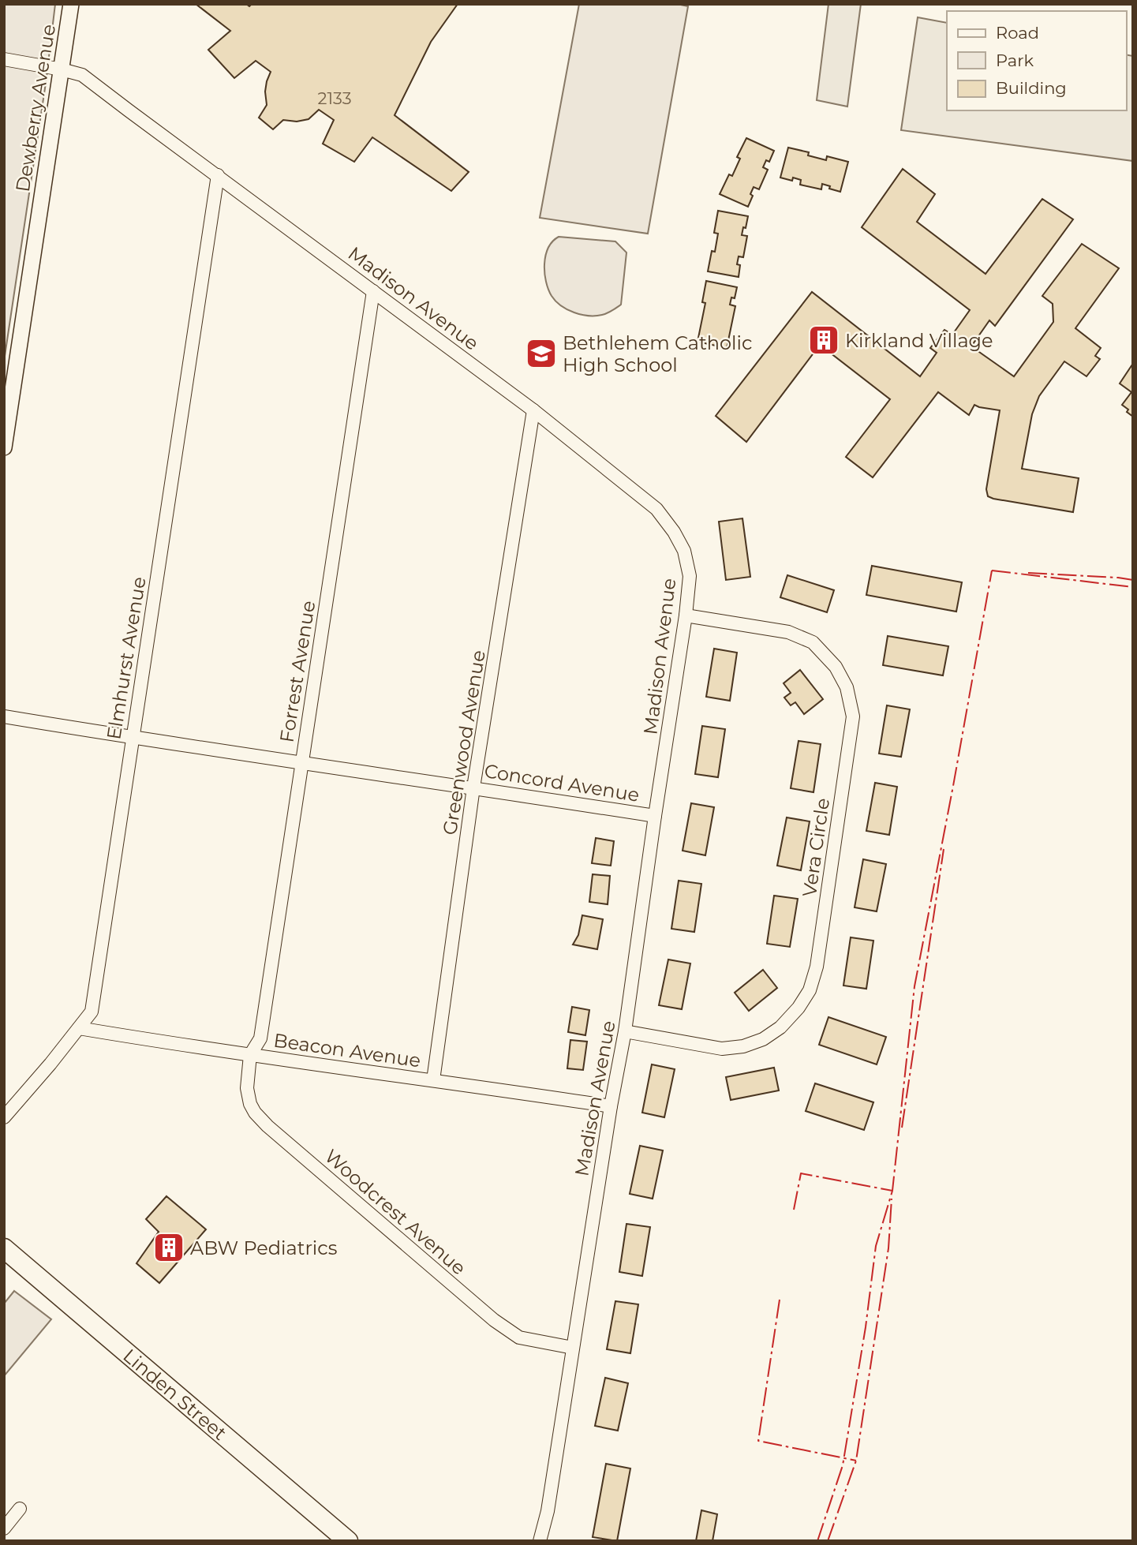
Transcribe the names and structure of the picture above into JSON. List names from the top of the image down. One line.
{"streets":{"main road":["Linden Street"],"street":["Dewberry Avenue","Madison Avenue","Elmhurst Avenue","Forrest Avenue","Greenwood Avenue","Concord Avenue","Vera Circle","Beacon Avenue","Woodcrest Avenue"]},"crossings":[["Dewberry Avenue","Madison Avenue"],["Madison Avenue","Elmhurst Avenue"],["Madison Avenue","Forrest Avenue"],["Madison Avenue","Greenwood Avenue"],["Madison Avenue","Concord Avenue"],["Madison Avenue","Vera Circle"],["Madison Avenue","Beacon Avenue"],["Madison Avenue","Woodcrest Avenue"],["Elmhurst Avenue","Concord Avenue"],["Elmhurst Avenue","Beacon Avenue"],["Forrest Avenue","Concord Avenue"],["Forrest Avenue","Beacon Avenue"],["Forrest Avenue","Woodcrest Avenue"],["Greenwood Avenue","Concord Avenue"],["Greenwood Avenue","Beacon Avenue"],["Beacon Avenue","Woodcrest Avenue"]],"places":{"building":["Kirkland Village","ABW Pediatrics"],"school or university":["Bethlehem Catholic High School"]},"house_numbers":["2133"],"legend":["Road","Park","Building"]}
